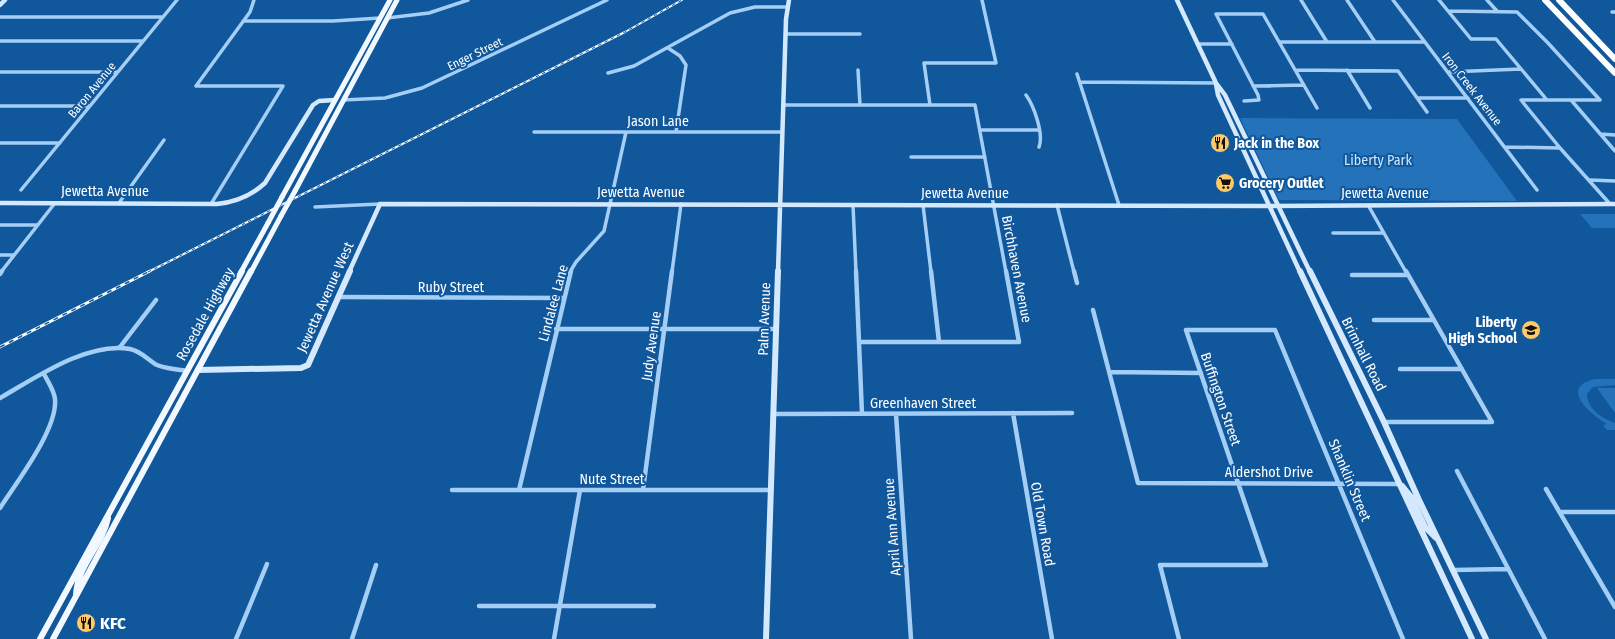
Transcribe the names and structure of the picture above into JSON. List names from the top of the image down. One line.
{"streets":{"main road":["Rosedale Highway"],"street":["Enger Street","Iron Creek Avenue","Baron Avenue","Jason Lane","Jewetta Avenue","Birchhaven Avenue","Ruby Street","Jewetta Avenue West","Lindalee Lane","Palm Avenue","Judy Avenue","Brimhall Road","Buffington Street","Greenhaven Street","Aldershot Drive","Nute Street","Shanklin Street","Old Town Road","April Ann Avenue"]},"crossings":[["Enger Street","Rosedale Highway"],["Jason Lane","Lindalee Lane"],["Jason Lane","Palm Avenue"],["Jewetta Avenue","Birchhaven Avenue"],["Jewetta Avenue","Jewetta Avenue West"],["Jewetta Avenue","Lindalee Lane"],["Jewetta Avenue","Rosedale Highway"],["Jewetta Avenue","Palm Avenue"],["Jewetta Avenue","Judy Avenue"],["Jewetta Avenue","Brimhall Road"],["Ruby Street","Jewetta Avenue West"],["Ruby Street","Lindalee Lane"],["Jewetta Avenue West","Rosedale Highway"],["Lindalee Lane","Nute Street"],["Palm Avenue","Greenhaven Street"],["Palm Avenue","Nute Street"],["Judy Avenue","Nute Street"],["Brimhall Road","Aldershot Drive"],["Buffington Street","Aldershot Drive"],["Buffington Street","Shanklin Street"],["Greenhaven Street","Old Town Road"],["Greenhaven Street","April Ann Avenue"],["Aldershot Drive","Shanklin Street"]],"parks":["Liberty Park"],"places":{"restaurant":["Jack in the Box","KFC"],"supermarket":["Grocery Outlet"],"school or university":["Liberty High School"]}}
